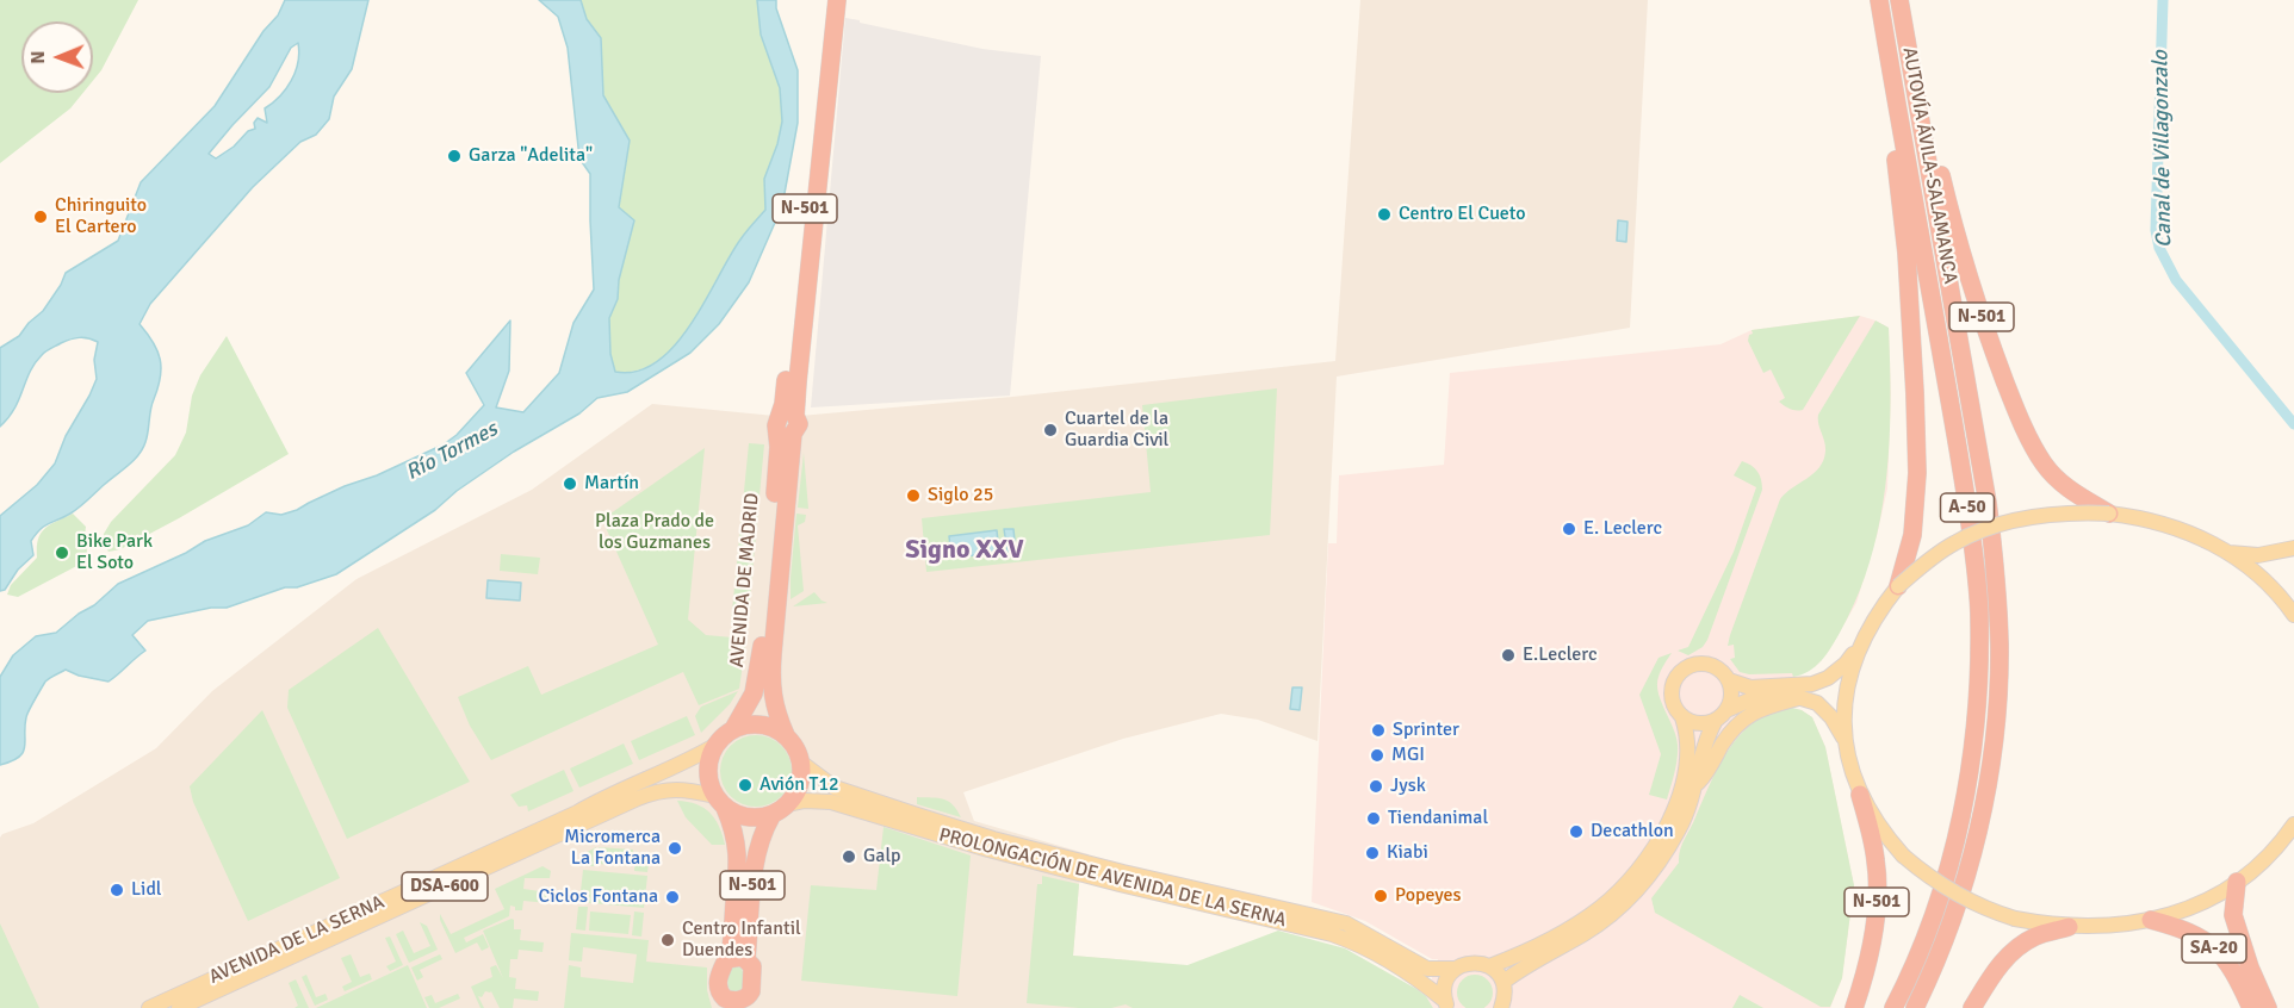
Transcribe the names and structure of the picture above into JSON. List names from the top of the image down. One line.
{"streets":{"highway":["AUTOVÍA ÁVILA-SALAMANCA","N-501","A-50","AVENIDA DE MADRID","SA-20"],"main road":["PROLONGACIÓN DE AVENIDA DE LA SERNA","DSA-600","AVENIDA DE LA SERNA"]},"crossings":[["AUTOVÍA ÁVILA-SALAMANCA","N-501"],["N-501","AVENIDA DE MADRID"],["N-501","PROLONGACIÓN DE AVENIDA DE LA SERNA"],["N-501","AVENIDA DE LA SERNA"],["AVENIDA DE MADRID","PROLONGACIÓN DE AVENIDA DE LA SERNA"],["AVENIDA DE MADRID","AVENIDA DE LA SERNA"],["PROLONGACIÓN DE AVENIDA DE LA SERNA","AVENIDA DE LA SERNA"]],"districts":["Signo XXV"],"water":["Canal de Villagonzalo","Río Tormes"],"parks":["Plaza Prado de los Guzmanes"],"places":["Garza \"Adelita\"","Centro El Cueto","Chiringuito El Cartero","Cuartel de la Guardia Civil","Martín","Siglo 25","E. Leclerc","Bike Park El Soto","E.Leclerc","Sprinter","MGI","Avión T12","Jysk","Tiendanimal","Decathlon","Micromerca La Fontana","Kiabi","Galp","Lidl","Popeyes","Ciclos Fontana","Centro Infantil Duendes"],"north":"left"}
